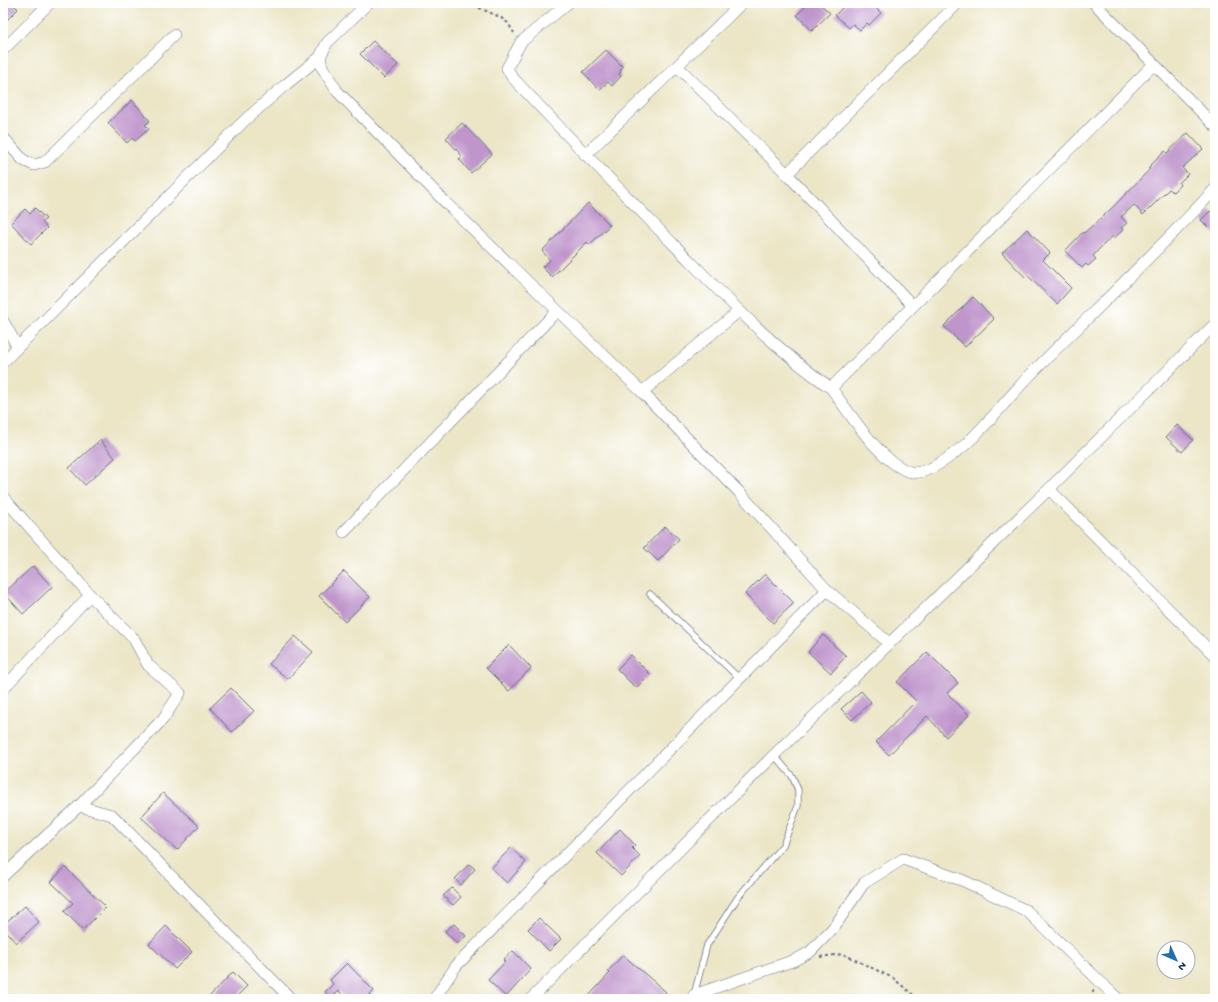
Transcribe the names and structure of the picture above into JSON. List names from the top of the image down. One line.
{"north":"bottom right"}
